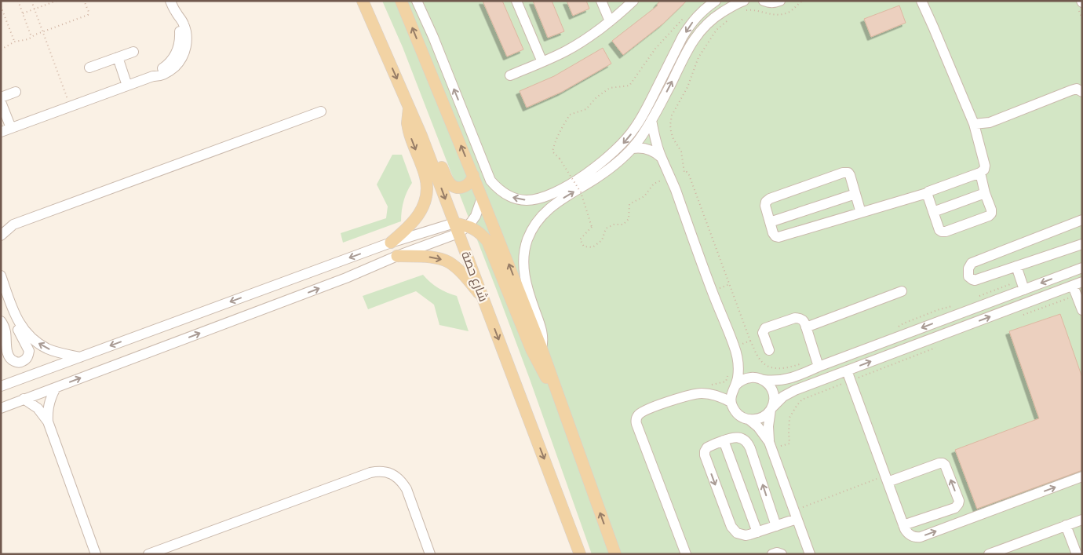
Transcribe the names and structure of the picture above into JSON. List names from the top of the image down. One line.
{"streets":{"main road":["شارع حصة"]}}
